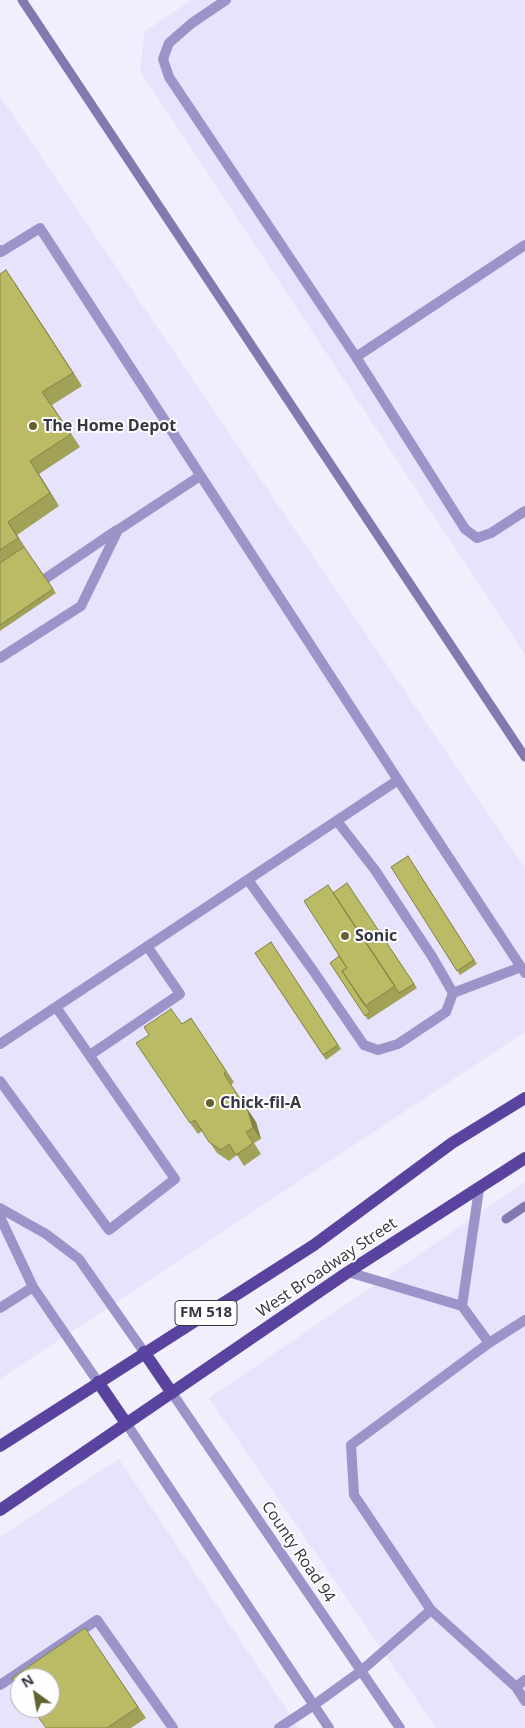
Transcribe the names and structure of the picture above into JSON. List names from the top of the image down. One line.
{"streets":{"main road":["West Broadway Street","FM 518"],"street":["County Road 94"]},"crossings":[["West Broadway Street","County Road 94"]],"places":["The Home Depot","Sonic","Chick-fil-A"],"north":"top left"}
